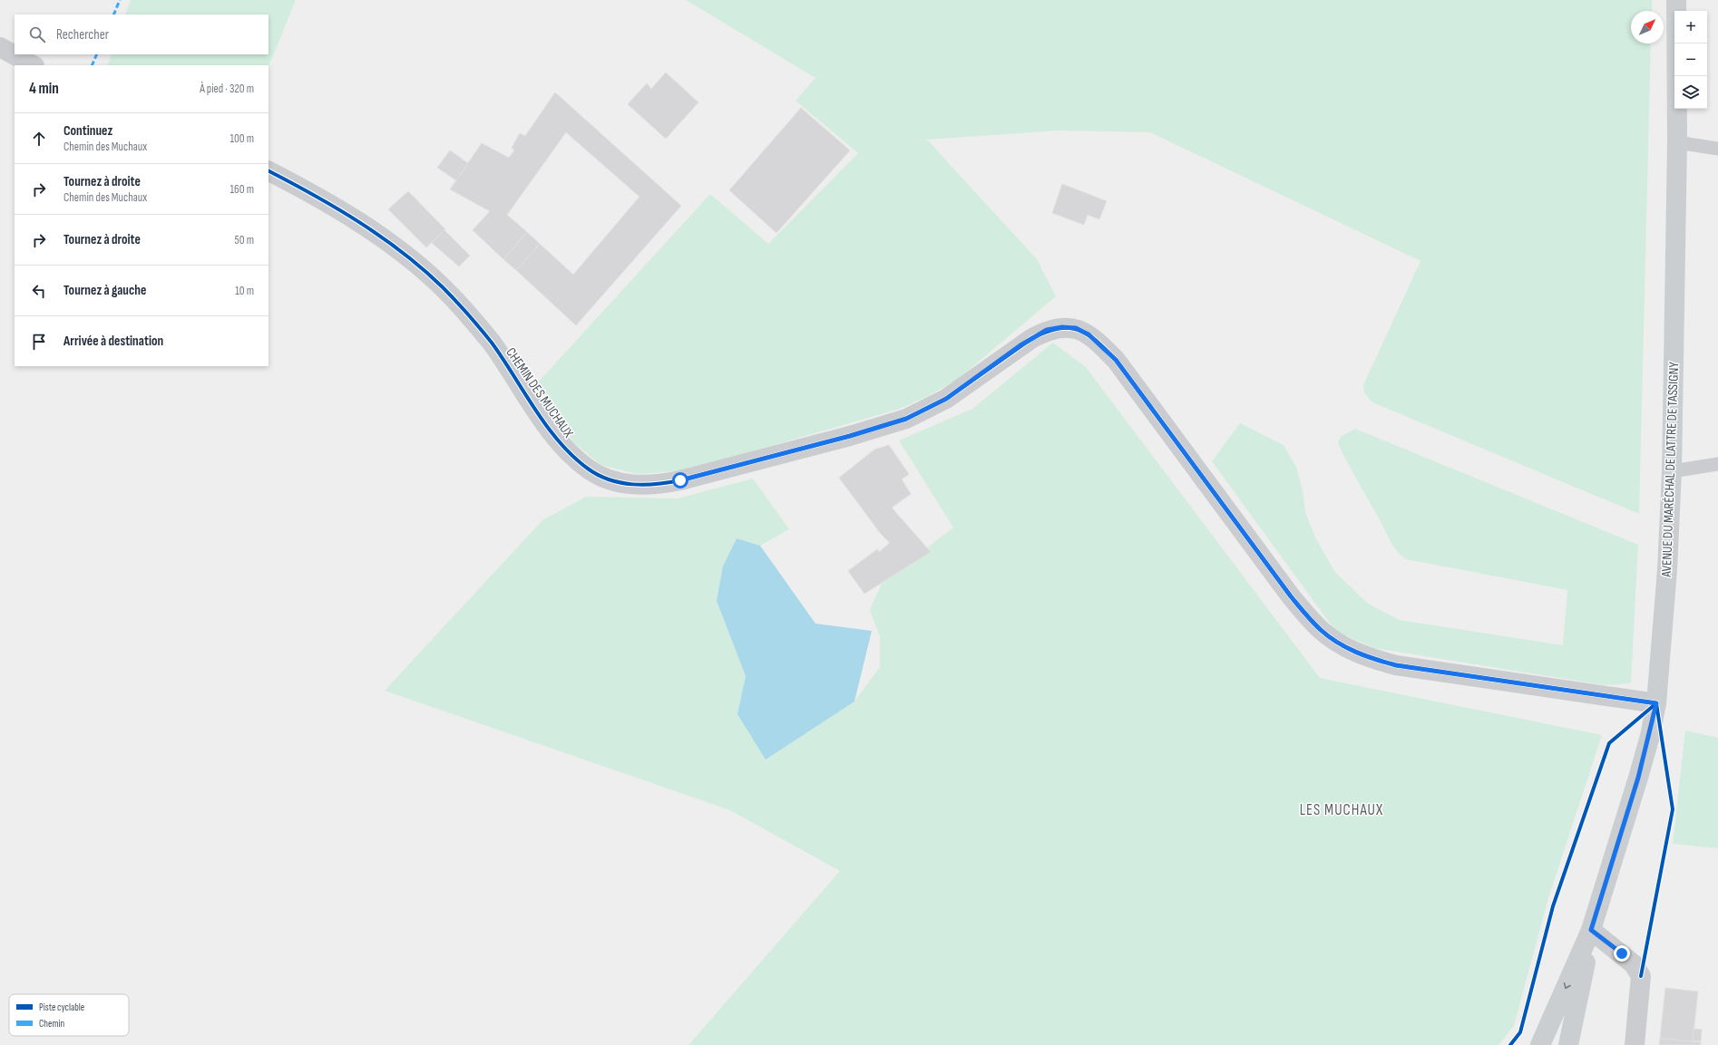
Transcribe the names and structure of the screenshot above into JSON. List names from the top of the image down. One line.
{"streets":{"main road":["AVENUE DU MARÉCHAL DE LATTRE DE TASSIGNY"],"street":["CHEMIN DES MUCHAUX"]},"crossings":[["CHEMIN DES MUCHAUX","AVENUE DU MARÉCHAL DE LATTRE DE TASSIGNY"]],"districts":["LES MUCHAUX"],"legend":["Piste cyclable","Chemin"],"north":"top right","page":{"map_buttons":["+","−"],"search":"Rechercher","heading":["4 min","À pied · 320 m"],"list":[["Continuez","Chemin des Muchaux","100 m"],["Tournez à droite","Chemin des Muchaux","160 m"],["Tournez à droite","50 m"],["Tournez à gauche","10 m"],"Arrivée à destination"]}}
